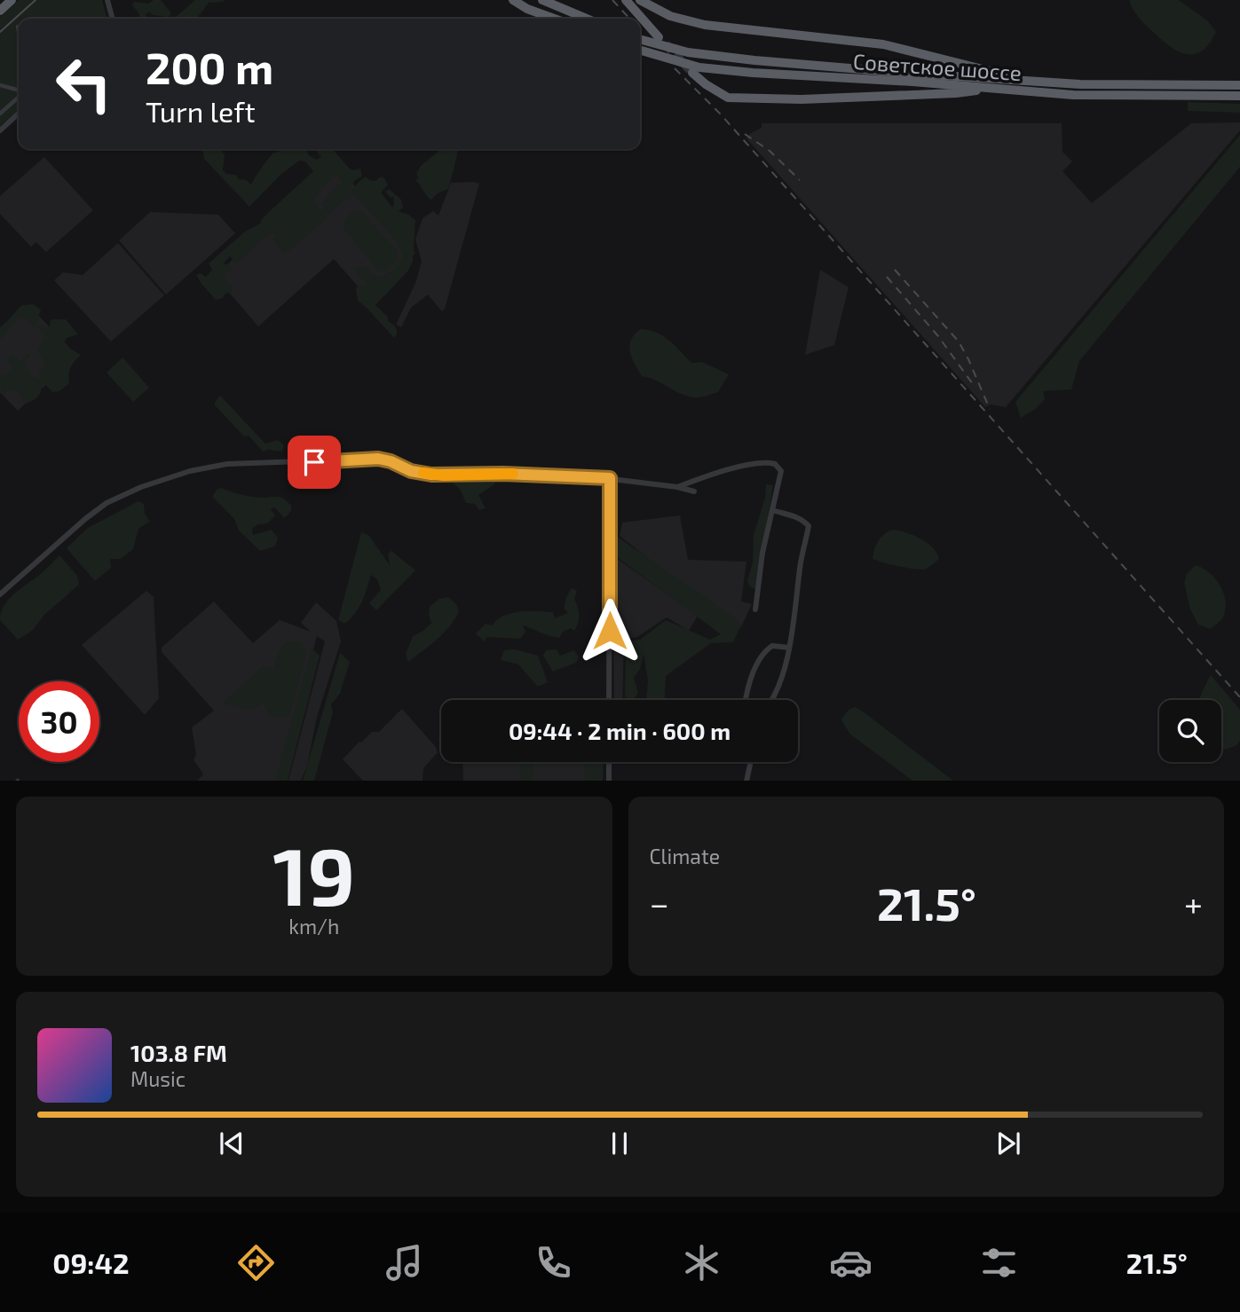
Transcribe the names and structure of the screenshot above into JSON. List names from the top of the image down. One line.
{"streets":{"highway":["Советское шоссе"]},"page":{"turn":["200 m","Turn left"],"limit":"30","trip":"09:44 · 2 min · 600 m","tile":[["19","km/h"],"Climate"],"heat":["−","21.5°","+"],"song":["103.8 FM","Music"],"tabs":["09:42","21.5°"]}}
